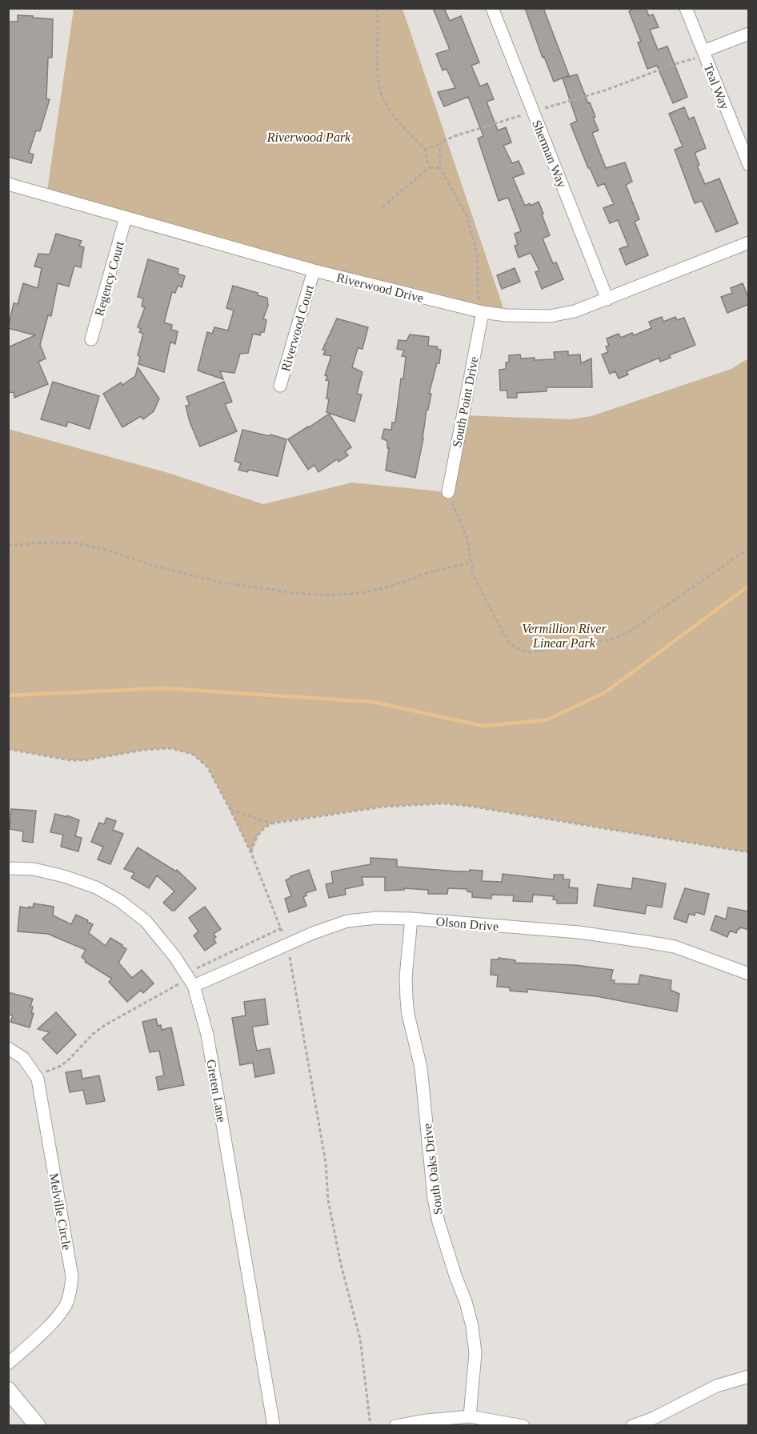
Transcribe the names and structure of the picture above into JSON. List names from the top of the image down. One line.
{"streets":{"street":["Teal Way","Sherman Way","Regency Court","Riverwood Drive","Riverwood Court","South Point Drive","Olson Drive","Greten Lane","South Oaks Drive","Melville Circle"]},"crossings":[["Sherman Way","Riverwood Drive"],["Regency Court","Riverwood Drive"],["Riverwood Drive","Riverwood Court"],["Riverwood Drive","South Point Drive"],["Olson Drive","Greten Lane"],["Olson Drive","South Oaks Drive"]],"parks":["Riverwood Park","Vermillion River Linear Park"]}
